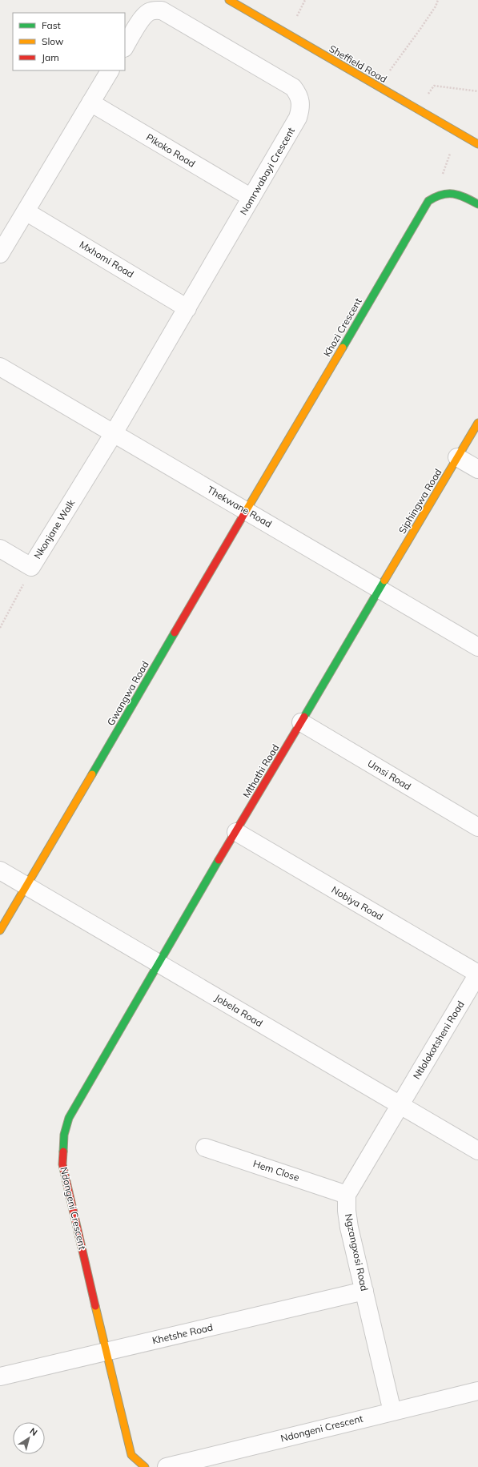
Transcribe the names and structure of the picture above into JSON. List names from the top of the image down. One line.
{"streets":{"street":["Sheffield Road","Pikoko Road","Nomrwabayi Crescent","Mxhomi Road","Khozi Crescent","Siphingwa Road","Thekwane Road","Nkonjane Walk","Gwangwa Road","Mthathi Road","Umsi Road","Nobiya Road","Jobela Road","Ntlolokotsheni Road","Hem Close","Ndongeni Crescent","Ngzangxosi Road","Khetshe Road"]},"crossings":[["Pikoko Road","Nomrwabayi Crescent"],["Nomrwabayi Crescent","Mxhomi Road"],["Nomrwabayi Crescent","Thekwane Road"],["Nomrwabayi Crescent","Nkonjane Walk"],["Khozi Crescent","Thekwane Road"],["Khozi Crescent","Gwangwa Road"],["Siphingwa Road","Thekwane Road"],["Siphingwa Road","Mthathi Road"],["Thekwane Road","Nkonjane Walk"],["Thekwane Road","Gwangwa Road"],["Thekwane Road","Mthathi Road"],["Gwangwa Road","Jobela Road"],["Mthathi Road","Umsi Road"],["Mthathi Road","Nobiya Road"],["Mthathi Road","Jobela Road"],["Mthathi Road","Ndongeni Crescent"],["Nobiya Road","Ntlolokotsheni Road"],["Jobela Road","Ntlolokotsheni Road"],["Jobela Road","Ndongeni Crescent"],["Hem Close","Ngzangxosi Road"],["Ndongeni Crescent","Ngzangxosi Road"],["Ndongeni Crescent","Khetshe Road"],["Ngzangxosi Road","Khetshe Road"]],"legend":["Fast","Slow","Jam"],"north":"top right"}
